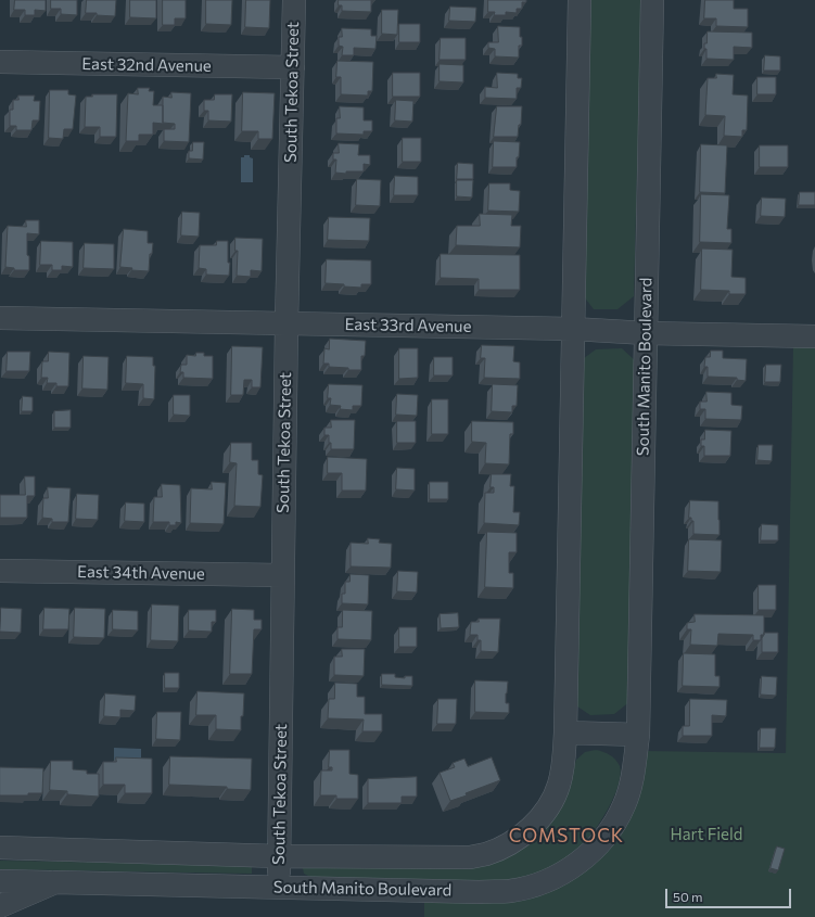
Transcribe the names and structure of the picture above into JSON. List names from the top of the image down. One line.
{"streets":{"street":["East 32nd Avenue","South Tekoa Street","East 33rd Avenue","South Manito Boulevard","East 34th Avenue"]},"crossings":[["East 32nd Avenue","South Tekoa Street"],["South Tekoa Street","East 33rd Avenue"],["South Tekoa Street","South Manito Boulevard"],["South Tekoa Street","East 34th Avenue"],["East 33rd Avenue","South Manito Boulevard"]],"districts":["COMSTOCK"],"parks":["Hart Field"],"scale_bar":"50 m"}
